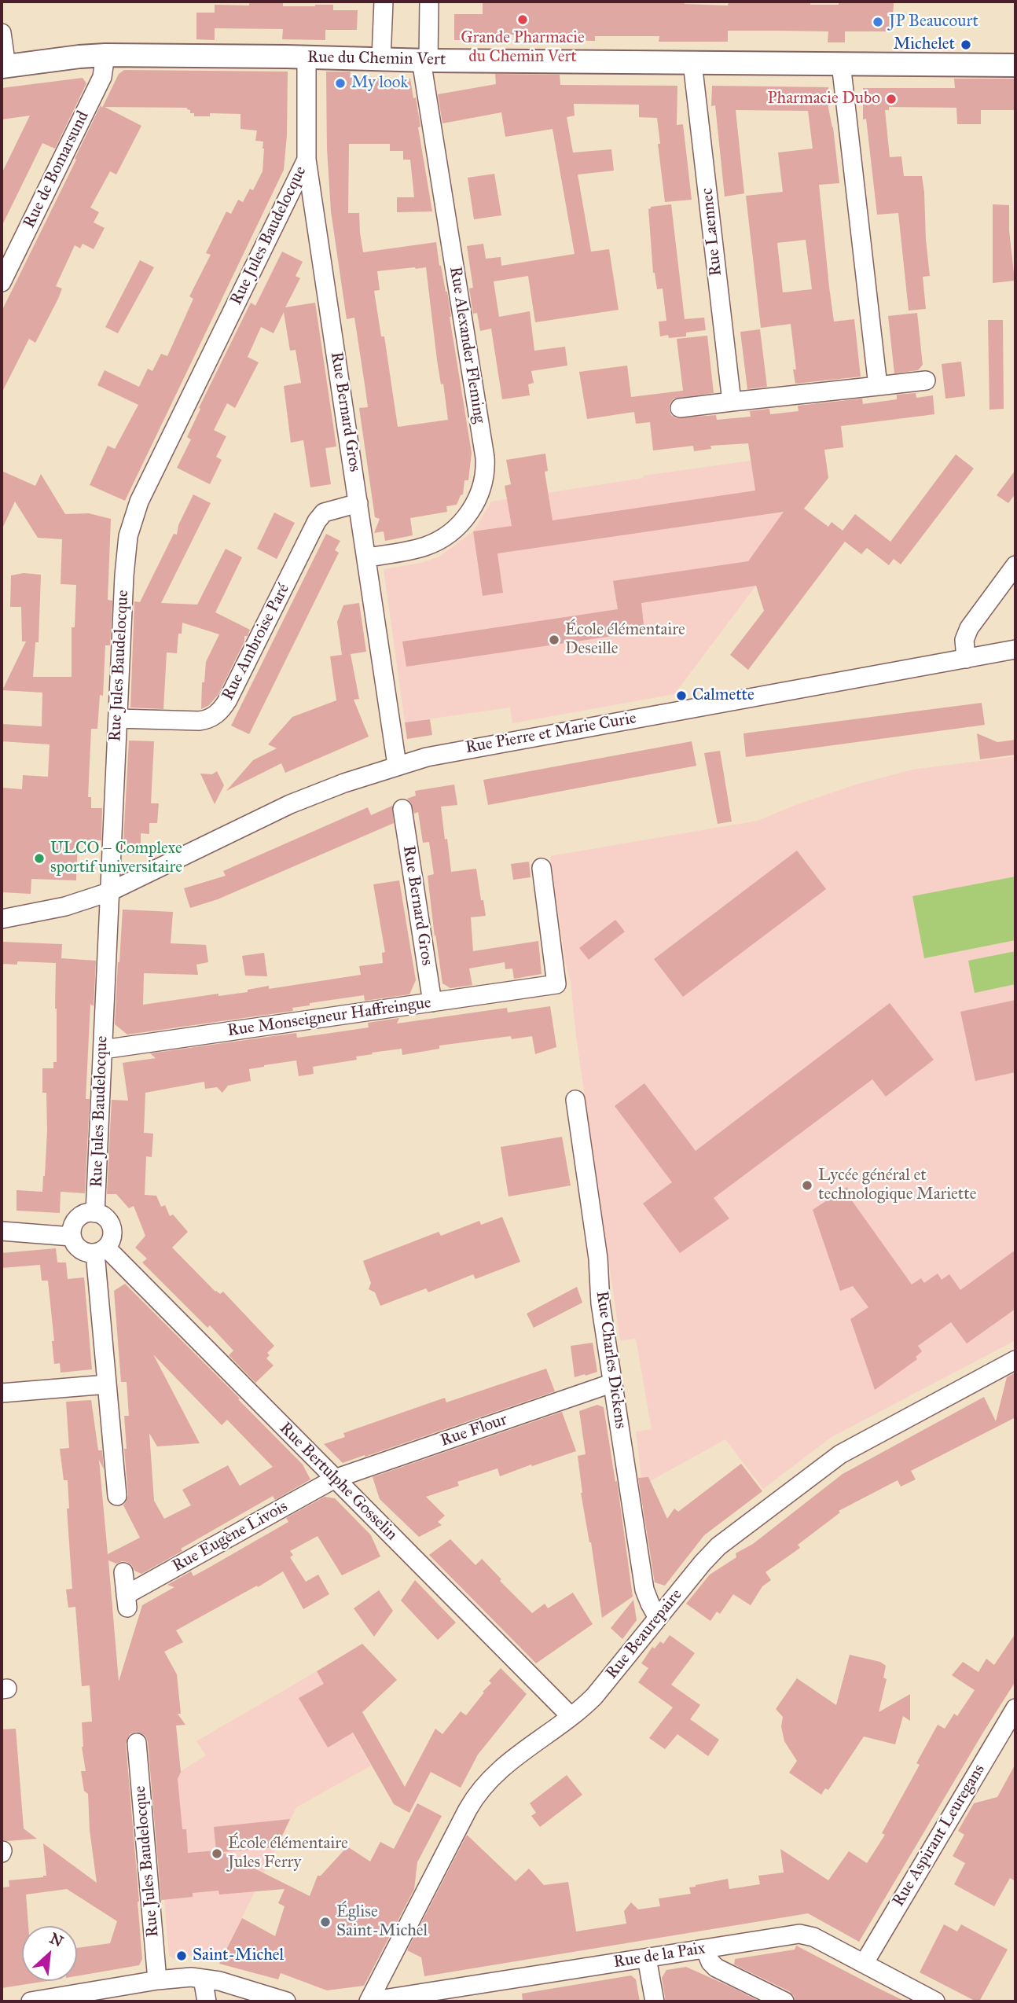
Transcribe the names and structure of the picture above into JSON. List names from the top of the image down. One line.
{"streets":{"street":["Rue du Chemin Vert","Rue de Bomarsund","Rue Laennec","Rue Jules Baudelocque","Rue Alexander Fleming","Rue Bernard Gros","Rue Ambroise Paré","Rue Pierre et Marie Curie","Rue Monseigneur Haffreingue","Rue Charles Dickens","Rue Flour","Rue Bertulphe Gosselin","Rue Eugène Livois","Rue Beaurepaire","Rue Aspirant Leuregans","Rue de la Paix"]},"crossings":[["Rue du Chemin Vert","Rue de Bomarsund"],["Rue du Chemin Vert","Rue Laennec"],["Rue du Chemin Vert","Rue Alexander Fleming"],["Rue du Chemin Vert","Rue Bernard Gros"],["Rue Jules Baudelocque","Rue Bernard Gros"],["Rue Jules Baudelocque","Rue Ambroise Paré"],["Rue Jules Baudelocque","Rue Pierre et Marie Curie"],["Rue Jules Baudelocque","Rue Monseigneur Haffreingue"],["Rue Jules Baudelocque","Rue Bertulphe Gosselin"],["Rue Alexander Fleming","Rue Bernard Gros"],["Rue Bernard Gros","Rue Ambroise Paré"],["Rue Bernard Gros","Rue Pierre et Marie Curie"],["Rue Bernard Gros","Rue Monseigneur Haffreingue"],["Rue Charles Dickens","Rue Flour"],["Rue Charles Dickens","Rue Beaurepaire"],["Rue Flour","Rue Bertulphe Gosselin"],["Rue Flour","Rue Eugène Livois"],["Rue Bertulphe Gosselin","Rue Eugène Livois"],["Rue Bertulphe Gosselin","Rue Beaurepaire"],["Rue Beaurepaire","Rue de la Paix"],["Rue Aspirant Leuregans","Rue de la Paix"]],"places":["Grande Pharmacie du Chemin Vert","JP Beaucourt","Michelet","My look","Pharmacie Dubo","École élémentaire Deseille","Calmette","ULCO – Complexe sportif universitaire","Lycée général et technologique Mariette","École élémentaire Jules Ferry","Église Saint-Michel","Saint-Michel"],"north":"top right"}
